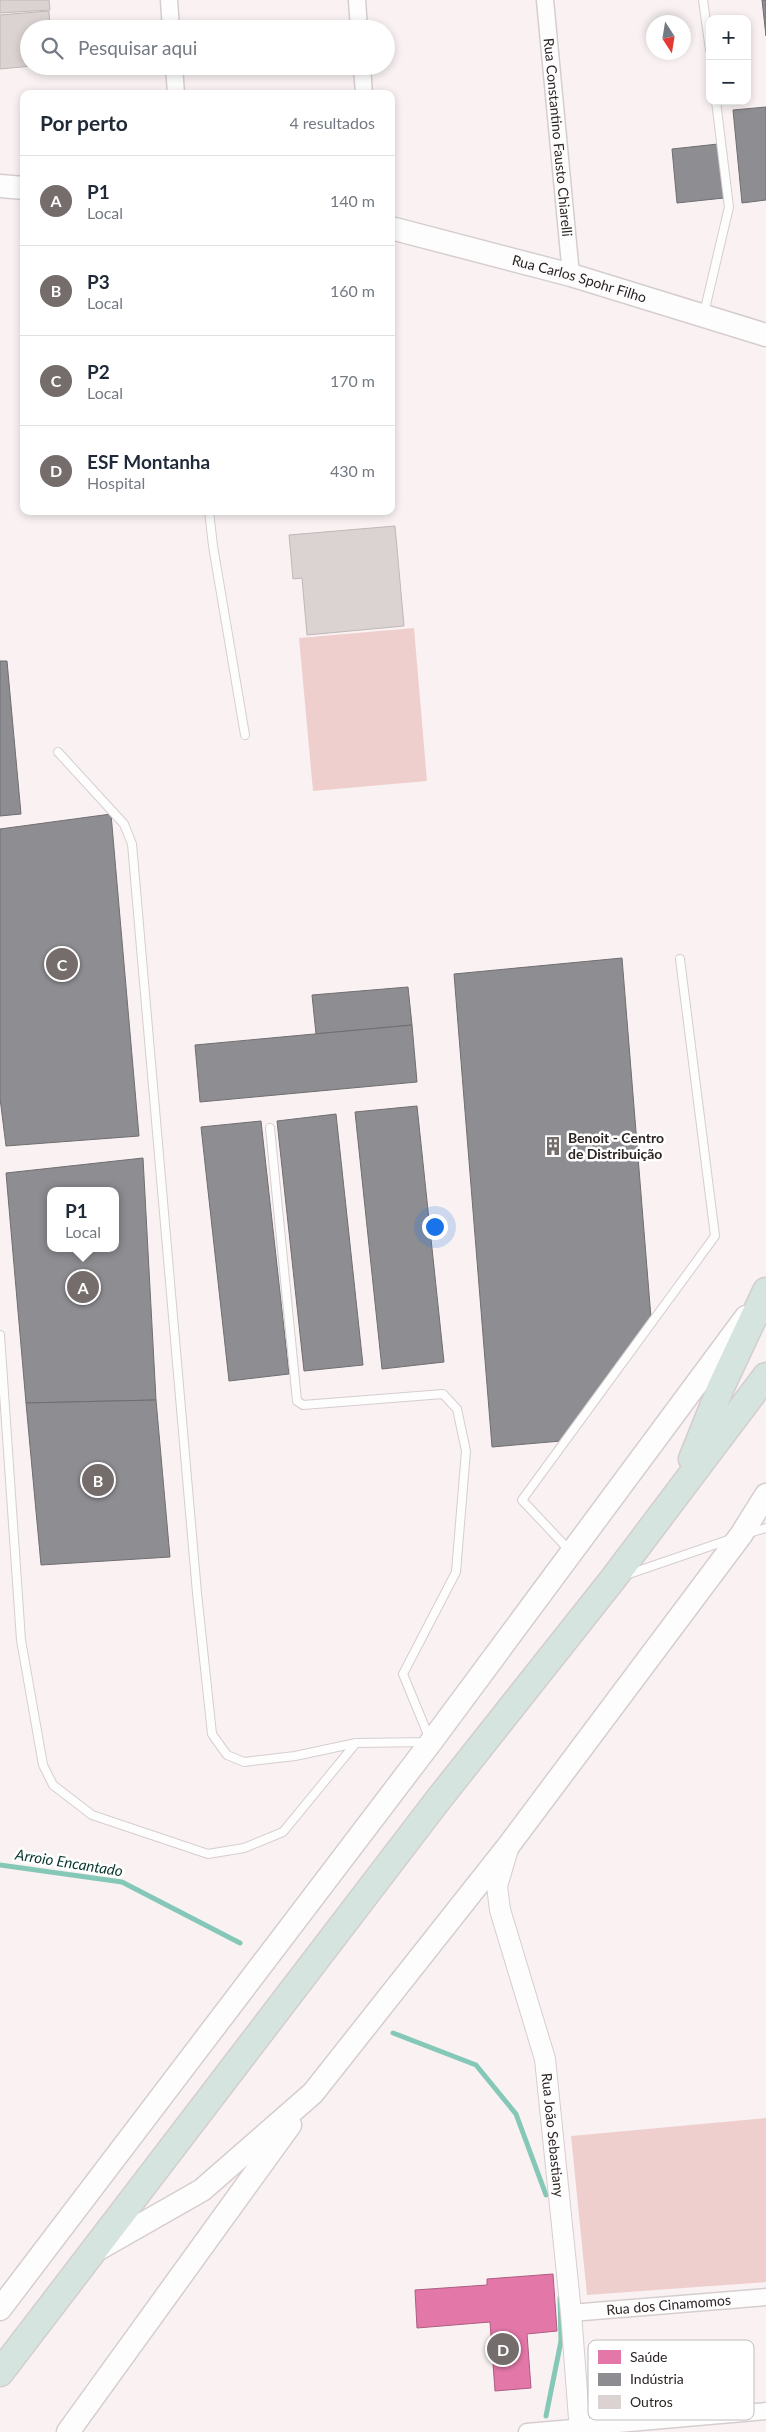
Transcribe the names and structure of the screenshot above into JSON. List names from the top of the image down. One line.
{"streets":{"main road":["Rua Carlos Spohr Filho"],"street":["Rua Constantino Fausto Chiarelli","Rua João Sebastiany","Rua dos Cinamomos"]},"crossings":[["Rua Constantino Fausto Chiarelli","Rua Carlos Spohr Filho"],["Rua João Sebastiany","Rua dos Cinamomos"]],"water":["Arroio Encantado"],"places":{"building":["Benoit - Centro de Distribuição"]},"legend":["Saúde","Indústria","Outros"],"north":"bottom","page":{"map_buttons":["+","−"],"search":"Pesquisar aqui","heading":["Por perto","4 resultados"],"list":[{"mark":"A","name":"P1","note":"Local","value":"140 m"},{"mark":"B","name":"P3","note":"Local","value":"160 m"},{"mark":"C","name":"P2","note":"Local","value":"170 m"},{"mark":"D","name":"ESF Montanha","note":"Hospital","value":"430 m"}],"pins":["C","A","B","D"],"popup":["P1","Local"]}}
